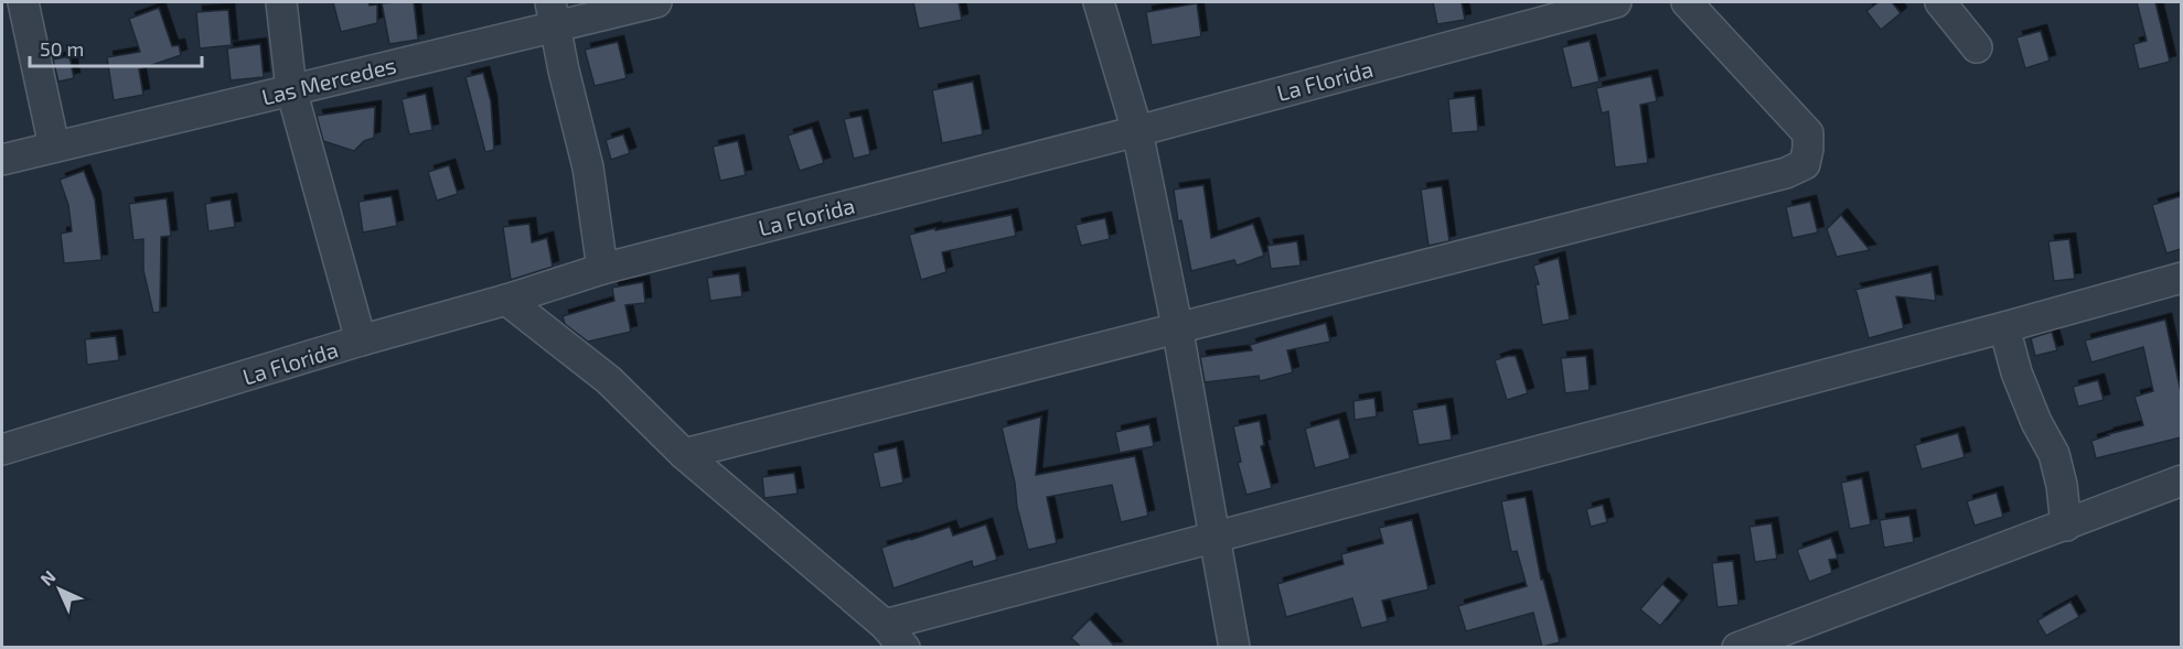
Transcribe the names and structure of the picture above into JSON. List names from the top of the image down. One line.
{"streets":{"street":["Las Mercedes","La Florida"]},"scale_bar":"50 m","north":"top left"}
